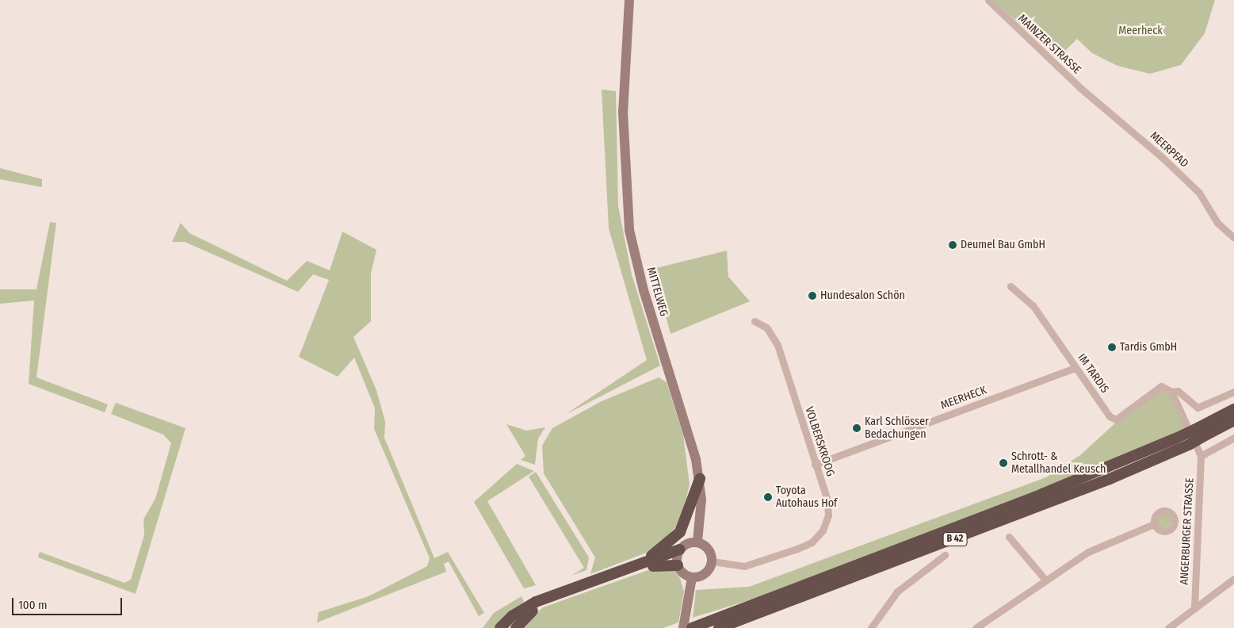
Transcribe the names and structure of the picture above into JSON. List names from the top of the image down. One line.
{"streets":{"highway":["B 42"],"main road":["MITTELWEG"],"street":["MAINZER STRASSE","MEERPFAD","IM TARDIS","MEERHECK","VOLBERSKROOG","ANGERBURGER STRASSE"]},"crossings":[["MAINZER STRASSE","MEERPFAD"],["MITTELWEG","VOLBERSKROOG"],["IM TARDIS","MEERHECK"],["MEERHECK","VOLBERSKROOG"]],"parks":["Meerheck"],"places":["Deumel Bau GmbH","Hundesalon Schön","Tardis GmbH","Karl Schlösser Bedachungen","Schrott- & Metallhandel Keusch","Toyota Autohaus Hof"],"scale_bar":"100 m"}
